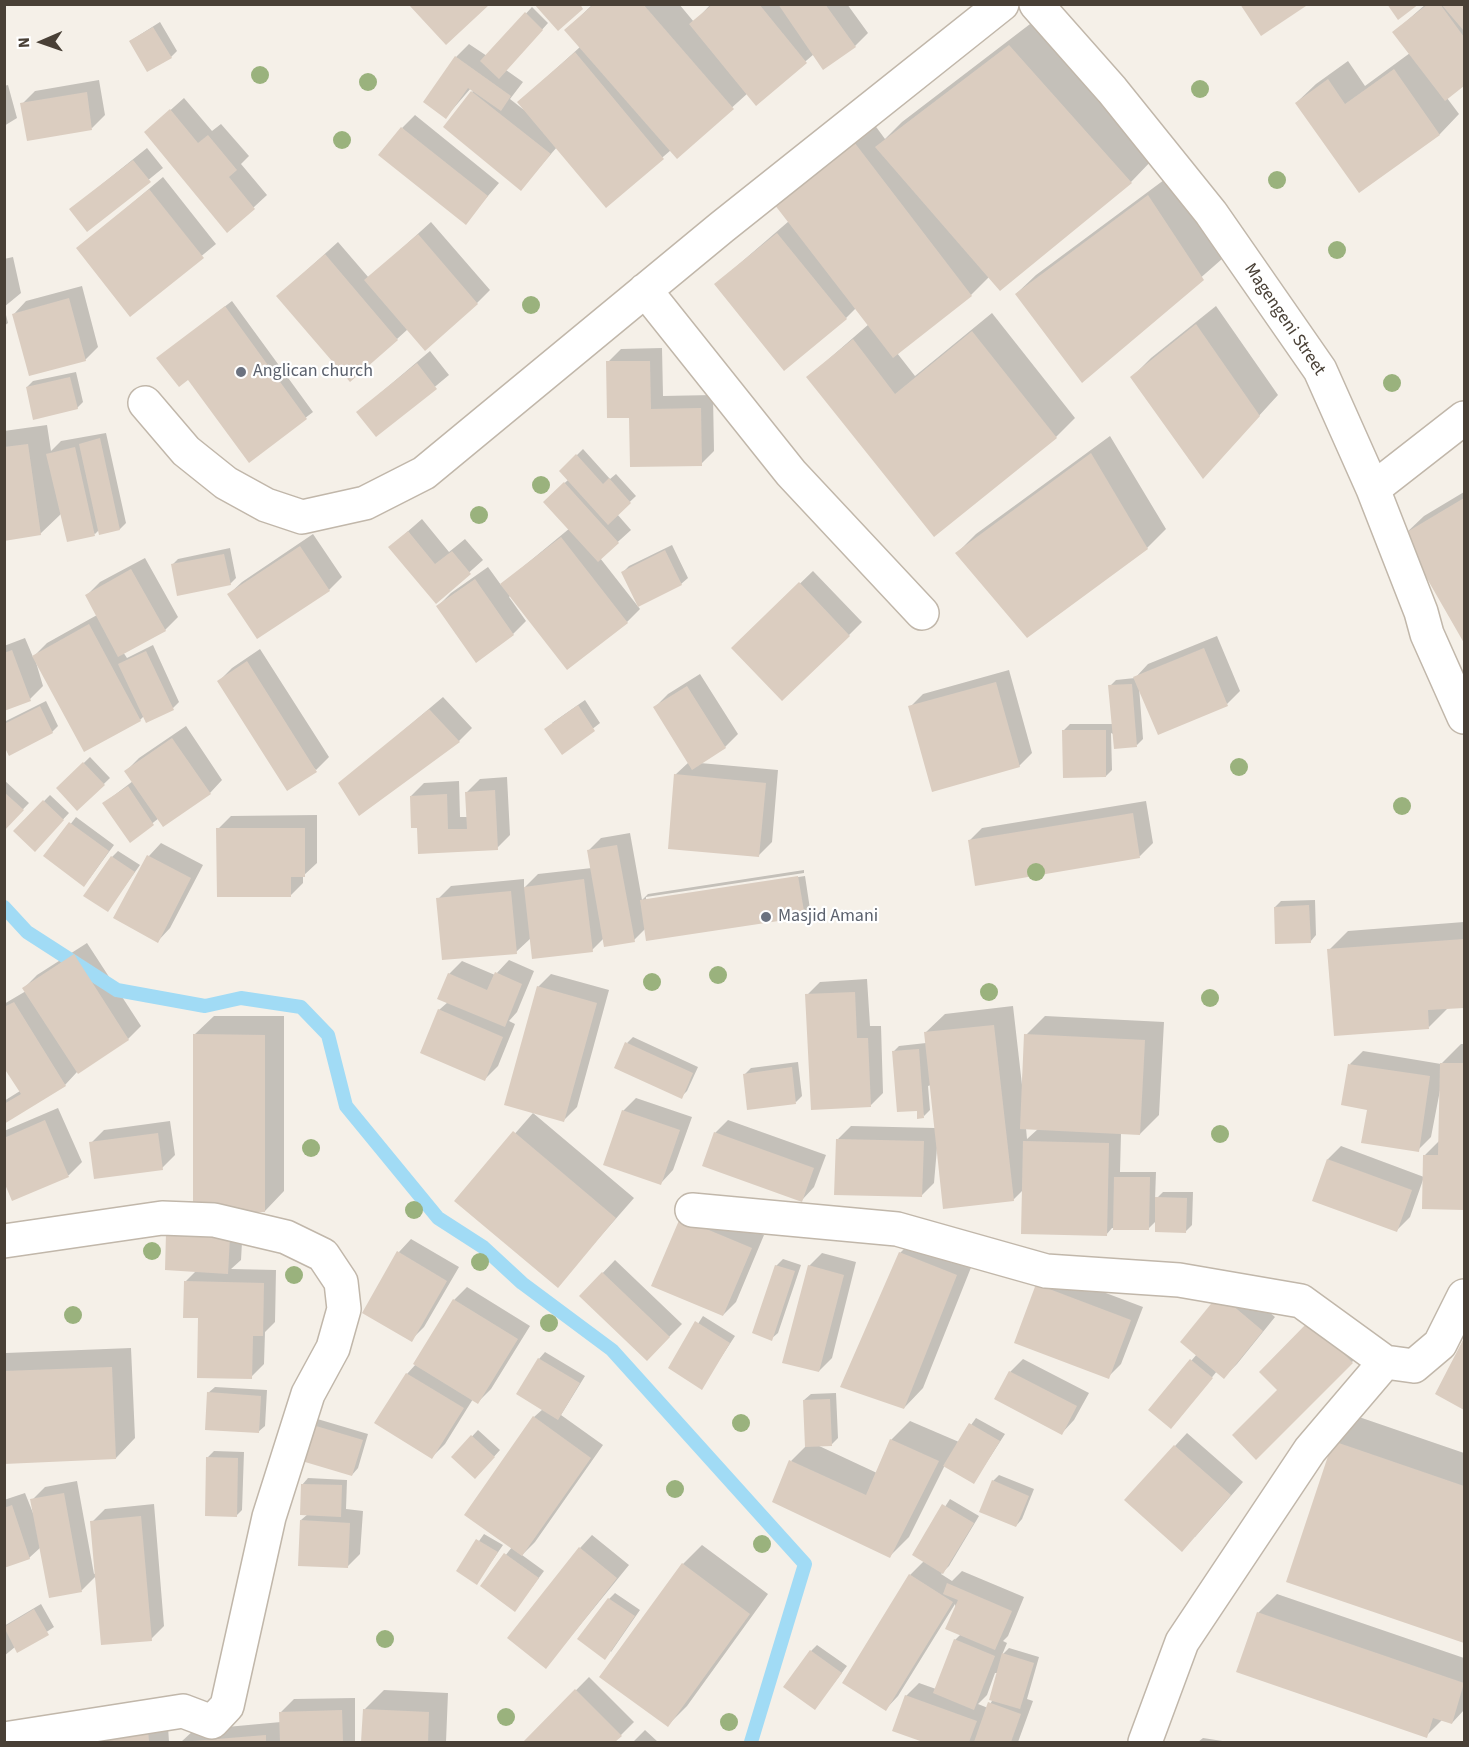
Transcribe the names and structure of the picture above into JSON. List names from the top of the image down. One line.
{"streets":{"street":["Magengeni Street"]},"places":["Anglican church","Masjid Amani"],"north":"left"}
